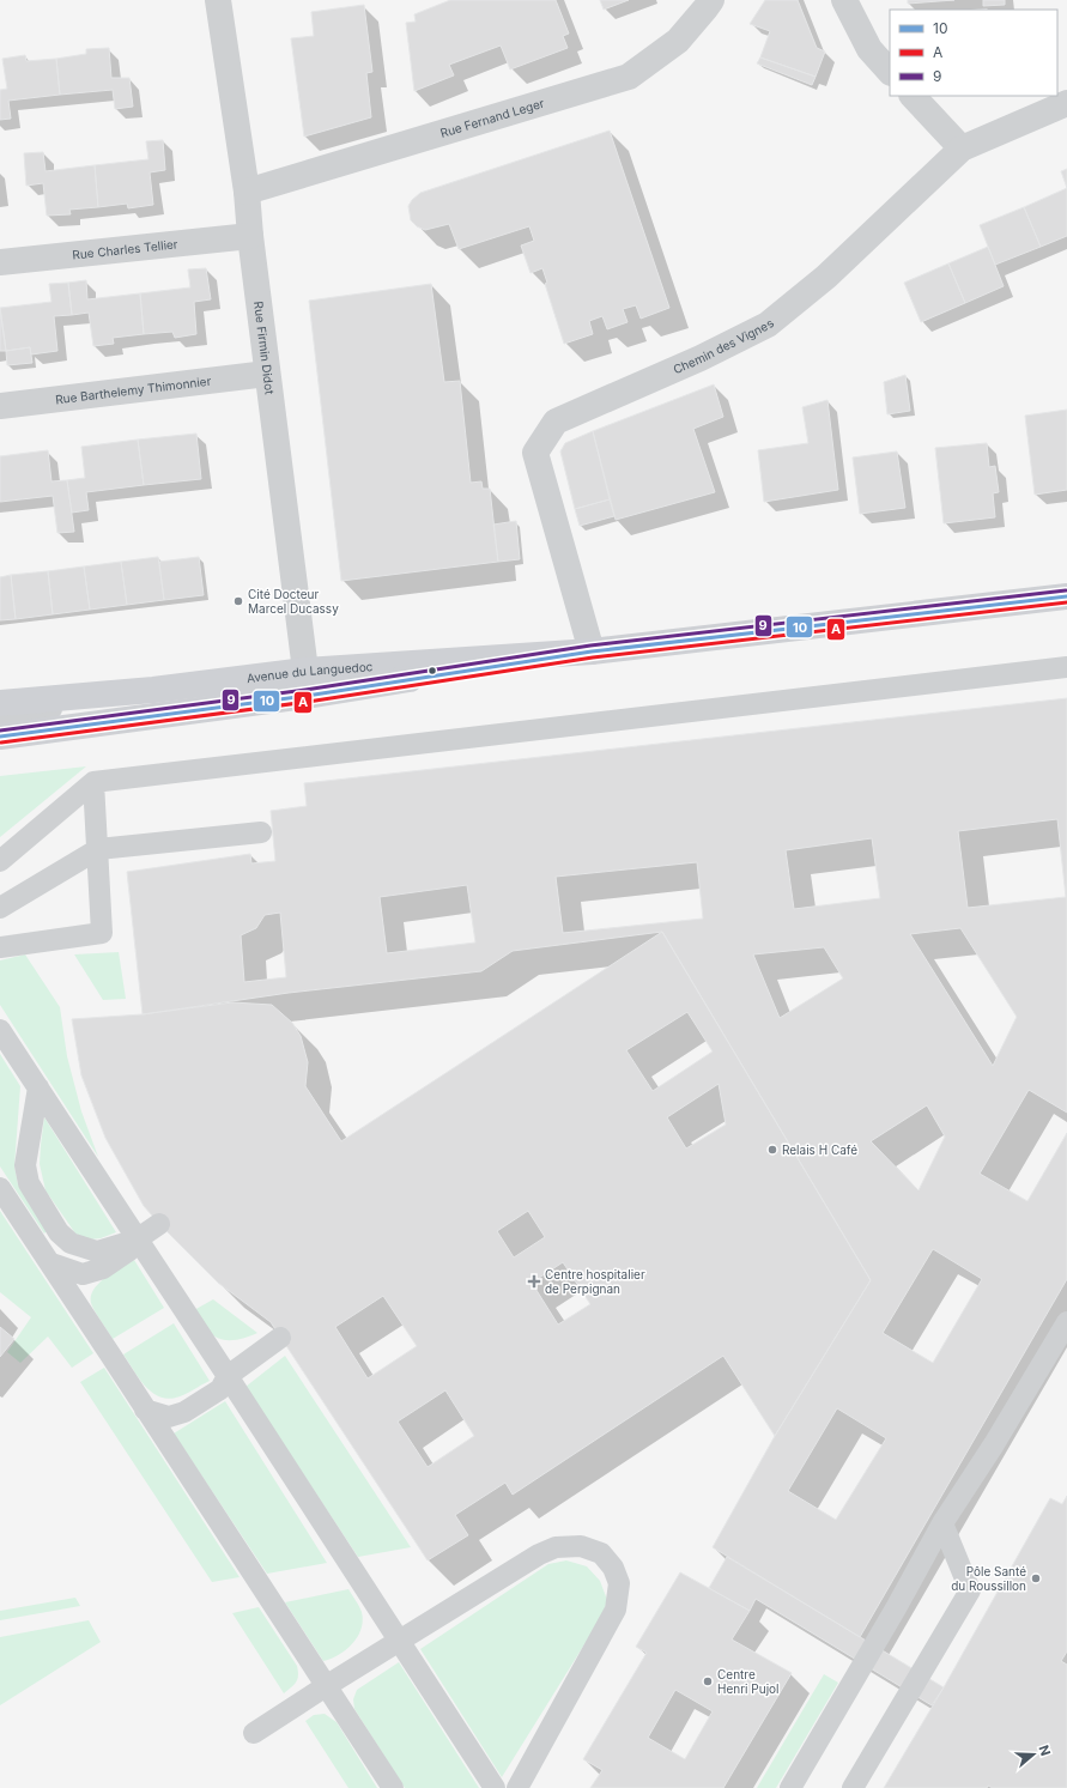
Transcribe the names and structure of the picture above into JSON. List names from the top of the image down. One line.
{"streets":{"main road":["Avenue du Languedoc"],"street":["Rue Fernand Leger","Rue Charles Tellier","Chemin des Vignes","Rue Firmin Didot","Rue Barthelemy Thimonnier"]},"crossings":[["Rue Fernand Leger","Rue Firmin Didot"],["Rue Charles Tellier","Rue Firmin Didot"],["Chemin des Vignes","Avenue du Languedoc"],["Rue Firmin Didot","Rue Barthelemy Thimonnier"],["Rue Firmin Didot","Avenue du Languedoc"]],"places":{"other":["Cité Docteur Marcel Ducassy","Relais H Café","Pôle Santé du Roussillon","Centre Henri Pujol"],"health":["Centre hospitalier de Perpignan"]},"lines":["transit line 9","transit line 10","transit line A"],"legend":["10","A","9"],"north":"right"}
